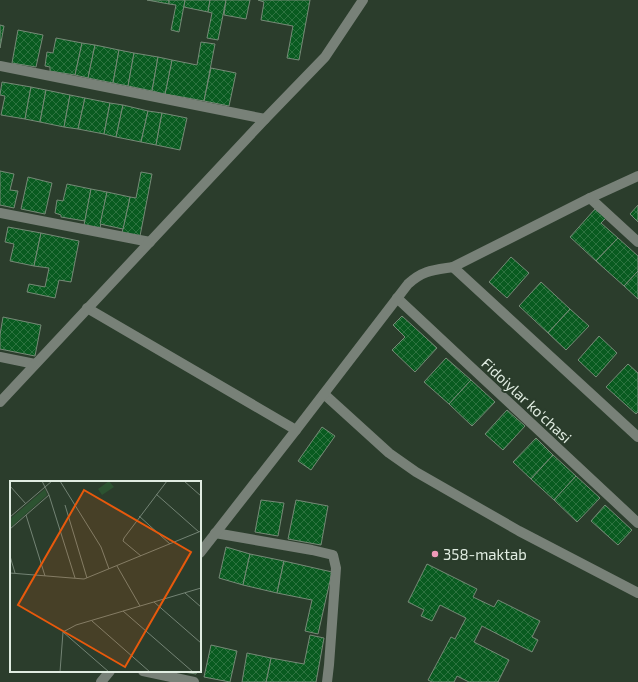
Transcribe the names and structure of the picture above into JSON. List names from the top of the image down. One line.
{"streets":{"street":["Fidoiylar ko'chasi"]},"places":["358-maktab"]}
